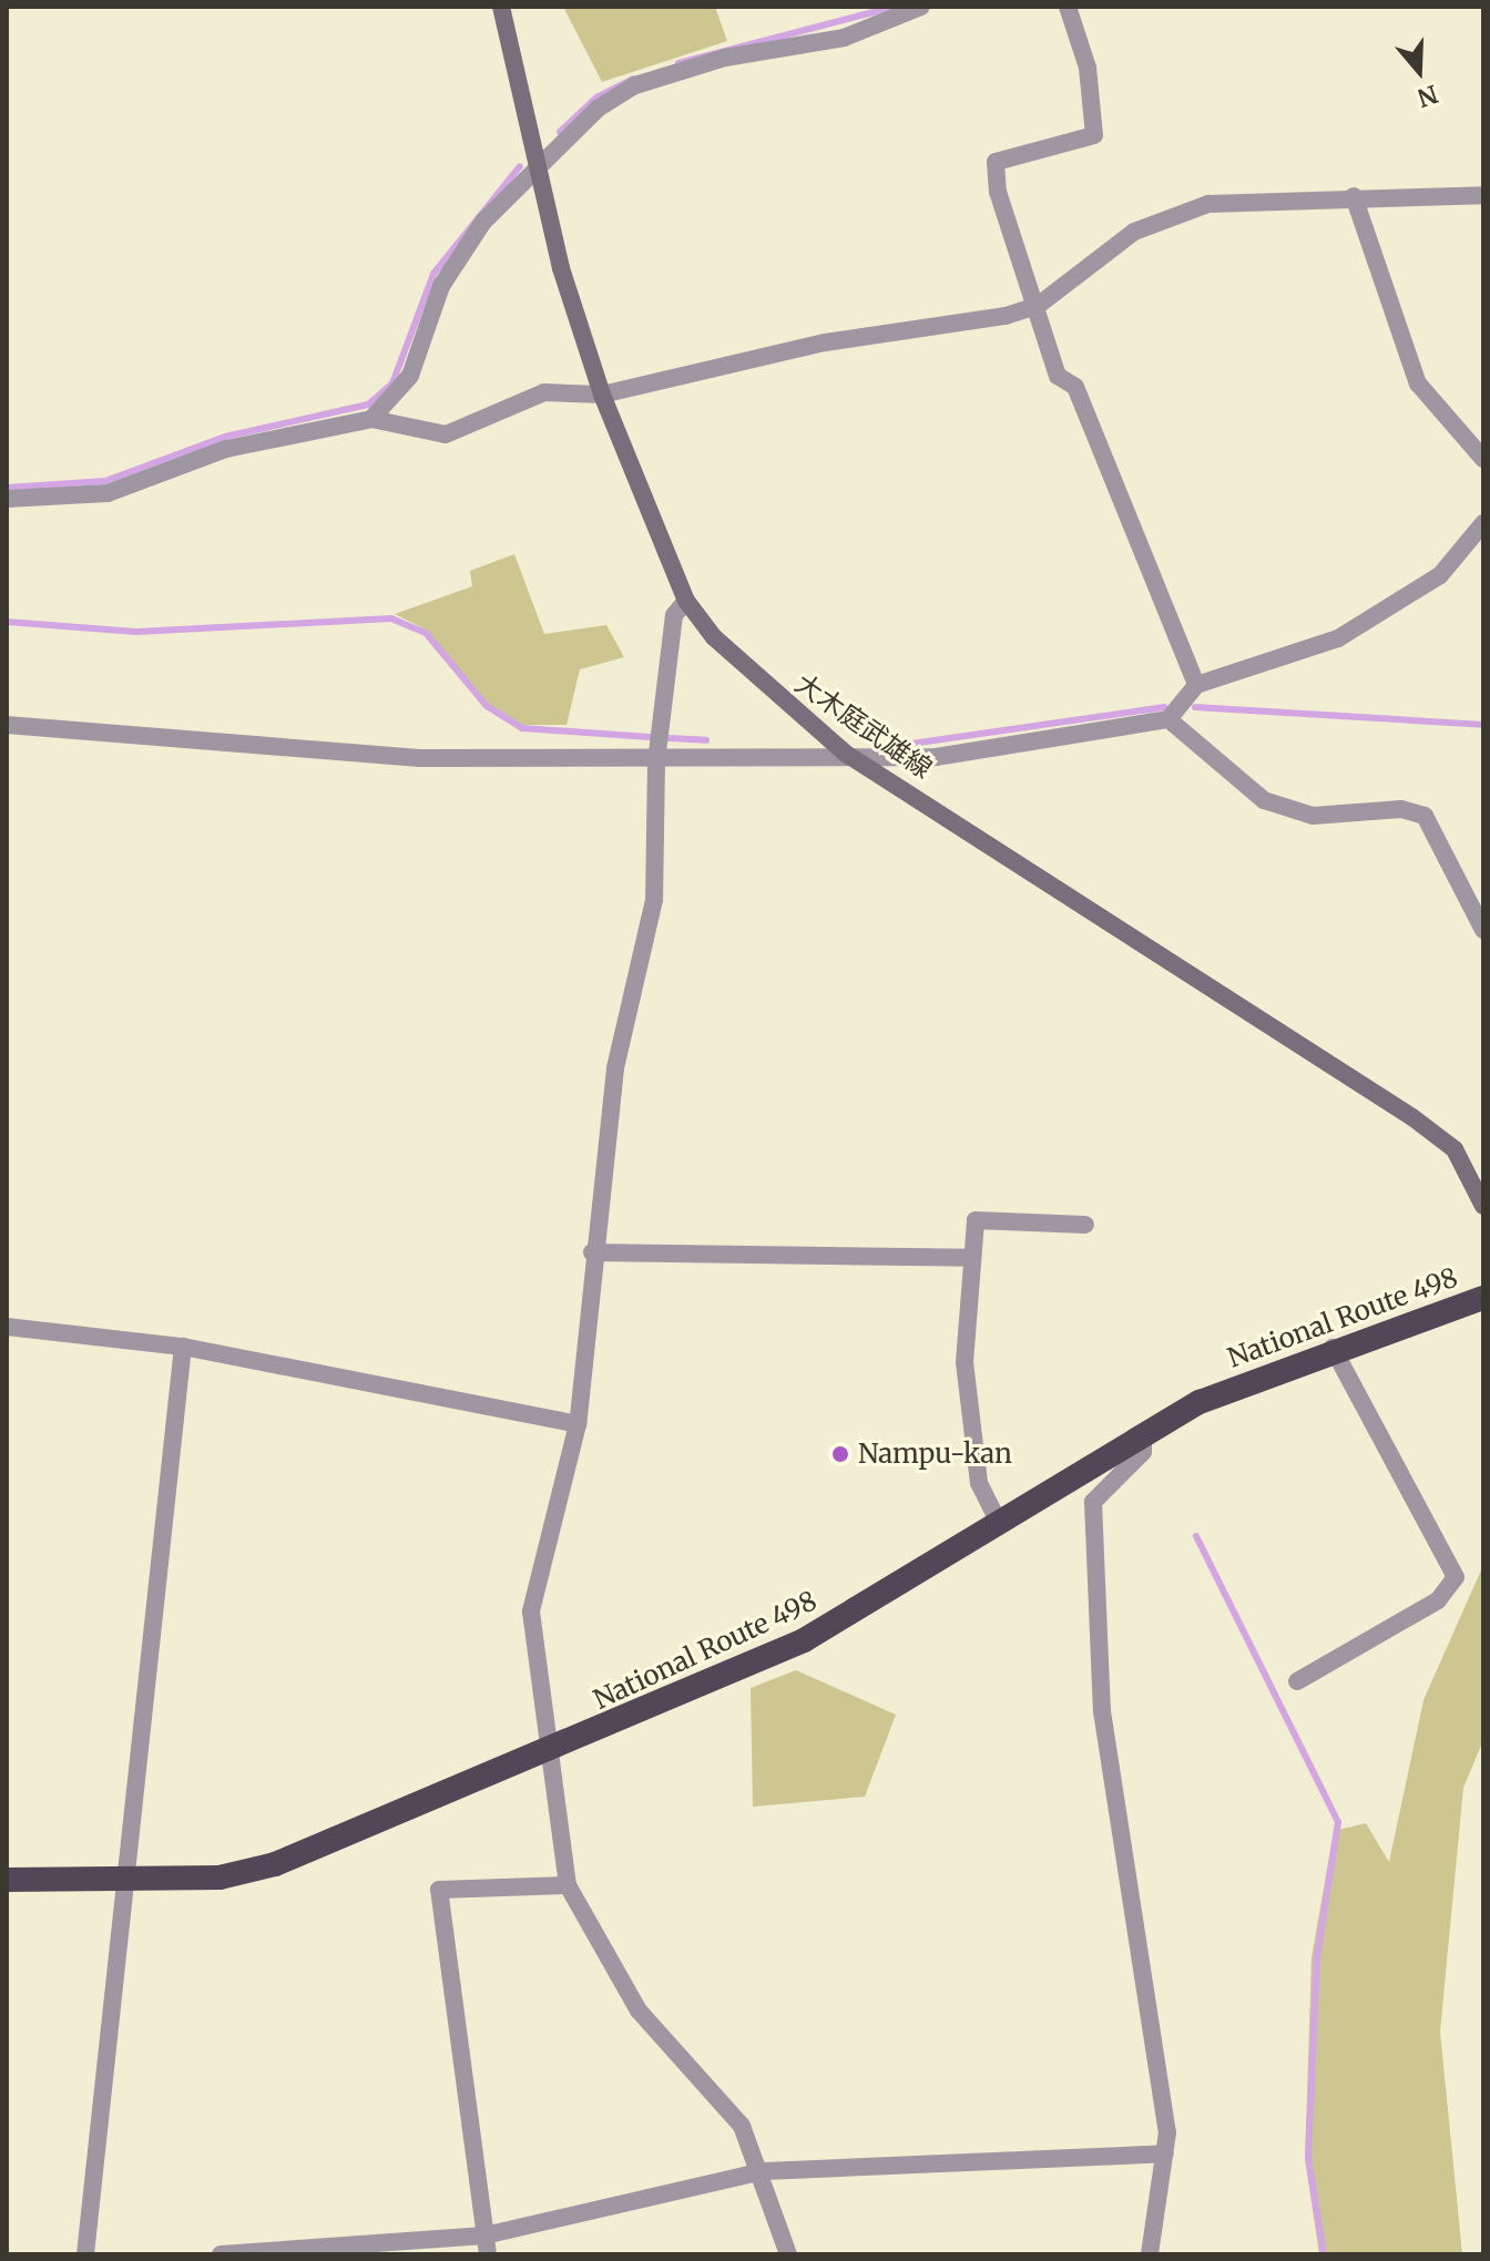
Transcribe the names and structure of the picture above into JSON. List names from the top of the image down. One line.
{"streets":{"highway":["National Route 498"],"main road":["大木庭武雄線"]},"places":["Nampu-kan"],"north":"bottom"}
